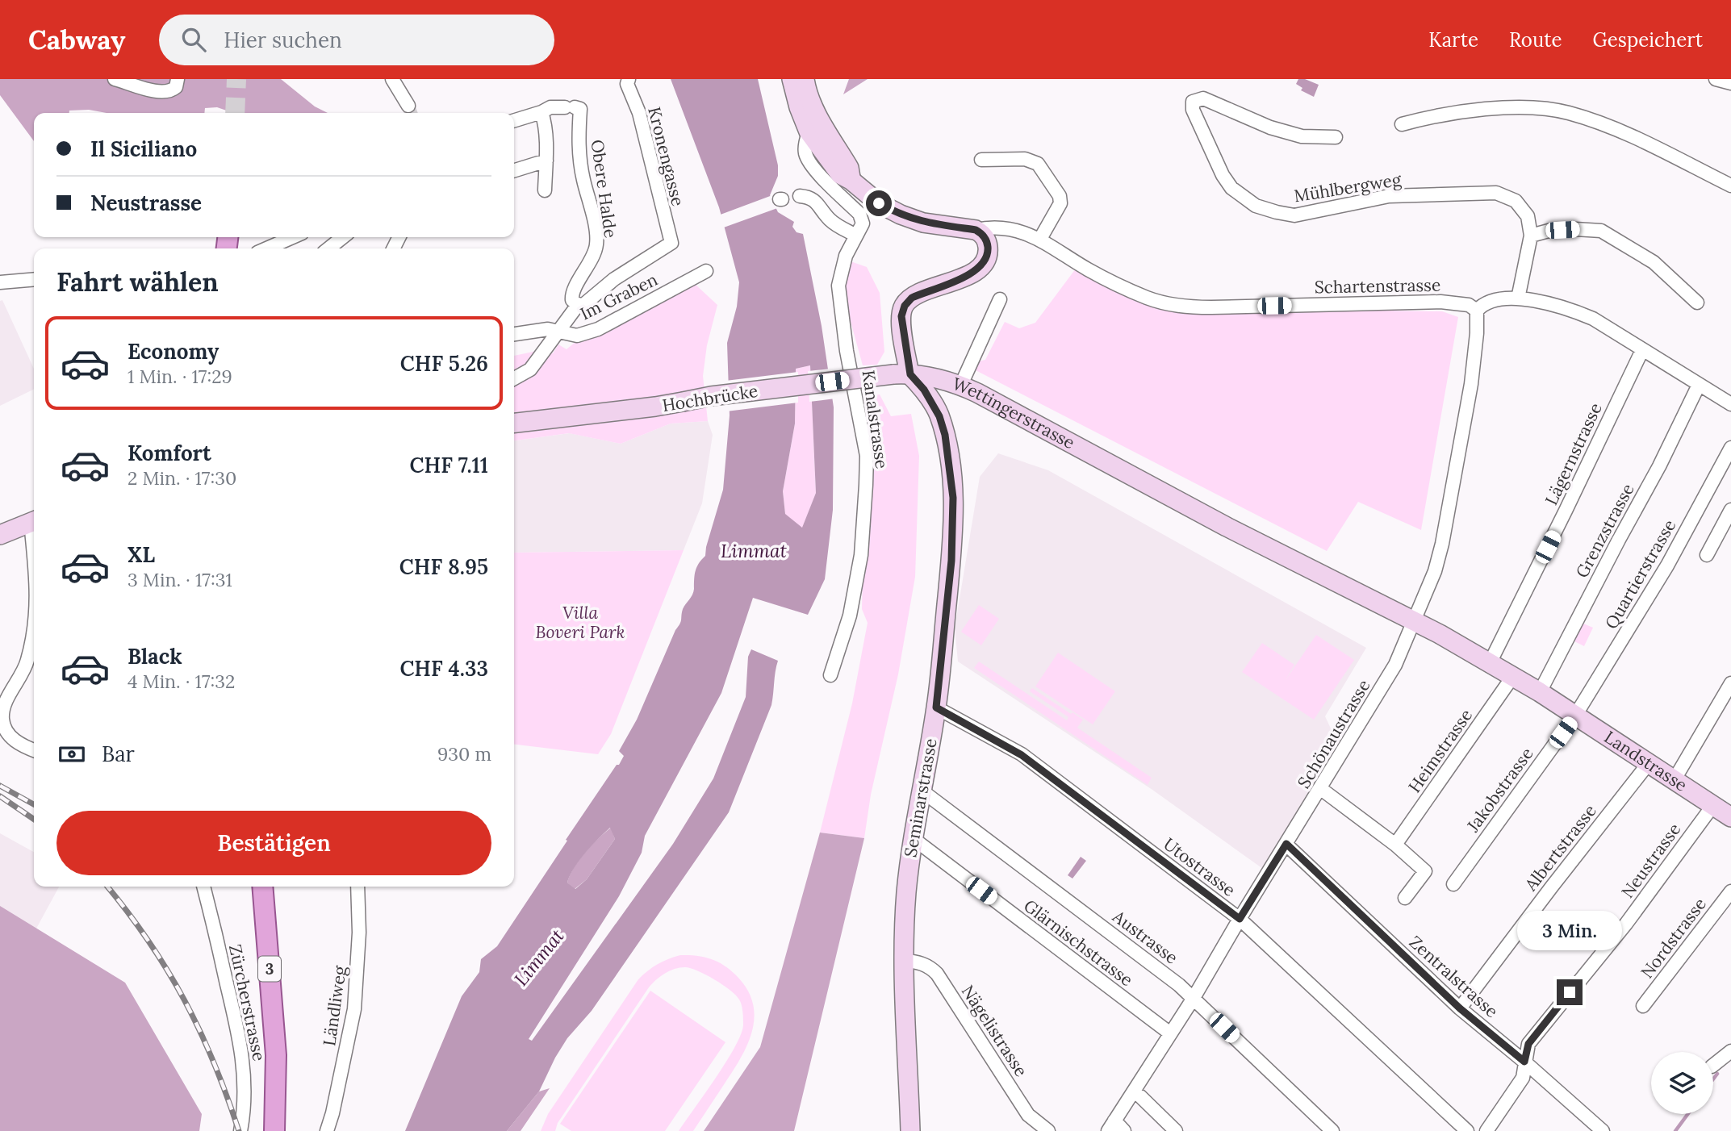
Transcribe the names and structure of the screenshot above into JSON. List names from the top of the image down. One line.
{"streets":{"main road":["Hochbrücke","Wettingerstrasse","Landstrasse","Seminarstrasse","3"],"street":["Kronengasse","Mühlbergweg","Obere Halde","Schartenstrasse","Im Graben","Kanalstrasse","Lägernstrasse","Grenzstrasse","Quartierstrasse","Schönaustrasse","Heimstrasse","Jakobstrasse","Albertstrasse","Neustrasse","Utostrasse","Austrasse","Nordstrasse","Glärnischstrasse","Zentralstrasse","Zürcherstrasse","Ländliweg","Nägelistrasse"]},"crossings":[["Kronengasse","Obere Halde"],["Schartenstrasse","Schönaustrasse"],["Hochbrücke","Wettingerstrasse"],["Hochbrücke","Seminarstrasse"],["Wettingerstrasse","Schönaustrasse"],["Wettingerstrasse","Landstrasse"],["Wettingerstrasse","Seminarstrasse"],["Lägernstrasse","Landstrasse"],["Grenzstrasse","Landstrasse"],["Quartierstrasse","Landstrasse"],["Quartierstrasse","Jakobstrasse"],["Schönaustrasse","Landstrasse"],["Schönaustrasse","Utostrasse"],["Schönaustrasse","Austrasse"],["Schönaustrasse","Glärnischstrasse"],["Schönaustrasse","Zentralstrasse"],["Heimstrasse","Landstrasse"],["Landstrasse","Jakobstrasse"],["Landstrasse","Albertstrasse"],["Landstrasse","Neustrasse"],["Seminarstrasse","Utostrasse"],["Seminarstrasse","Austrasse"],["Seminarstrasse","Glärnischstrasse"],["Seminarstrasse","Nägelistrasse"],["Albertstrasse","Zentralstrasse"],["Neustrasse","Zentralstrasse"]],"water":["Limmat"],"parks":["Villa Boveri Park"],"page":{"header":"Cabway","search":"Hier suchen","nav":["Karte","Route","Gespeichert"],"banner":["Il Siciliano","Neustrasse"],"heading":"Fahrt wählen","list":[{"name":"Economy","note":"1 Min. · 17:29","value":"CHF 5.26"},{"name":"Komfort","note":"2 Min. · 17:30","value":"CHF 7.11"},{"name":"XL","note":"3 Min. · 17:31","value":"CHF 8.95"},{"name":"Black","note":"4 Min. · 17:32","value":"CHF 4.33"}],"pay":["Bar","930 m"],"buttons":"Bestätigen","bubble":"3 Min."}}
